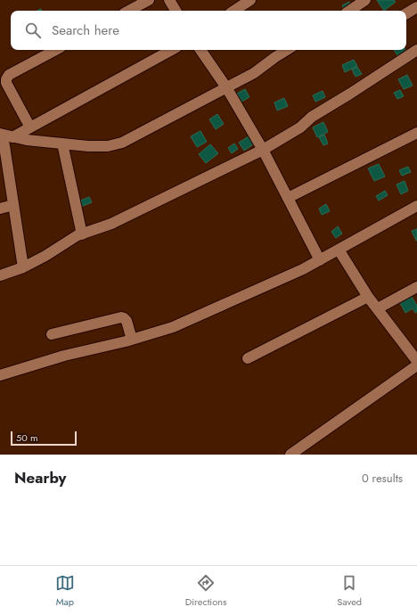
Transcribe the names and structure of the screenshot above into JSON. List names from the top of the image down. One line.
{"scale_bar":"50 m","page":{"search":"Search here","scale":"50 m","heading":["Nearby","0 results"],"nav":["Map","Directions","Saved"]}}
